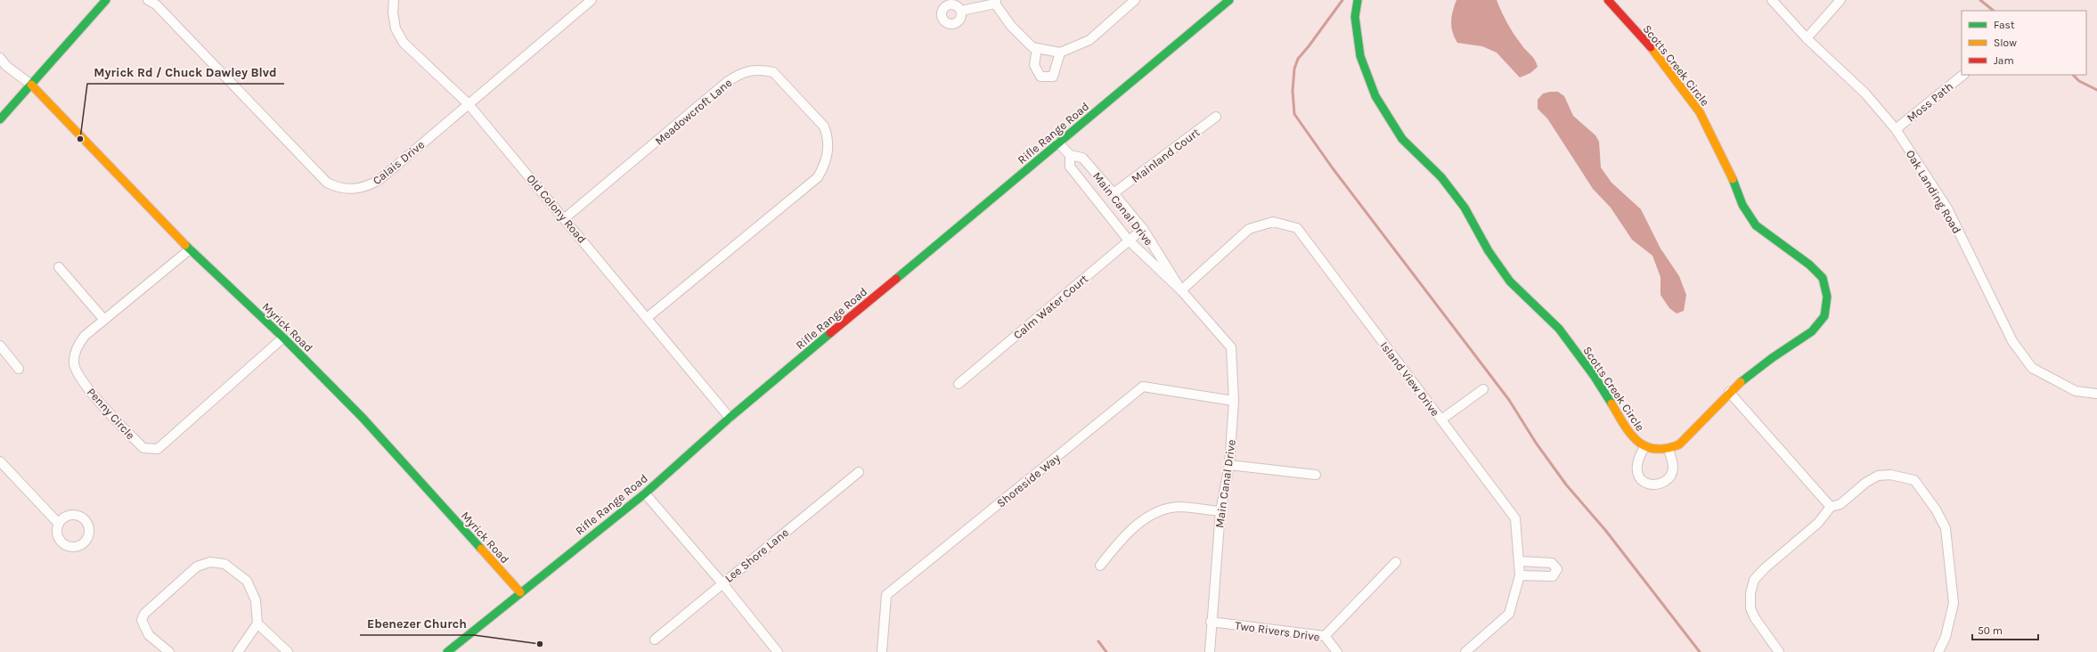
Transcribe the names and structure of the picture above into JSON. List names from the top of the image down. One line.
{"streets":{"street":["Scotts Creek Circle","Moss Path","Meadowcroft Lane","Rifle Range Road","Mainland Court","Calais Drive","Oak Landing Road","Old Colony Road","Main Canal Drive","Calm Water Court","Myrick Road","Island View Drive","Penny Circle","Shoreside Way","Lee Shore Lane","Two Rivers Drive"]},"crossings":[["Moss Path","Oak Landing Road"],["Meadowcroft Lane","Old Colony Road"],["Rifle Range Road","Old Colony Road"],["Rifle Range Road","Main Canal Drive"],["Rifle Range Road","Myrick Road"],["Mainland Court","Main Canal Drive"],["Calais Drive","Old Colony Road"],["Main Canal Drive","Calm Water Court"],["Main Canal Drive","Island View Drive"],["Main Canal Drive","Shoreside Way"],["Main Canal Drive","Two Rivers Drive"],["Myrick Road","Penny Circle"]],"places":["Myrick Rd / Chuck Dawley Blvd","Ebenezer Church"],"legend":["Fast","Slow","Jam"],"scale_bar":"50 m"}
